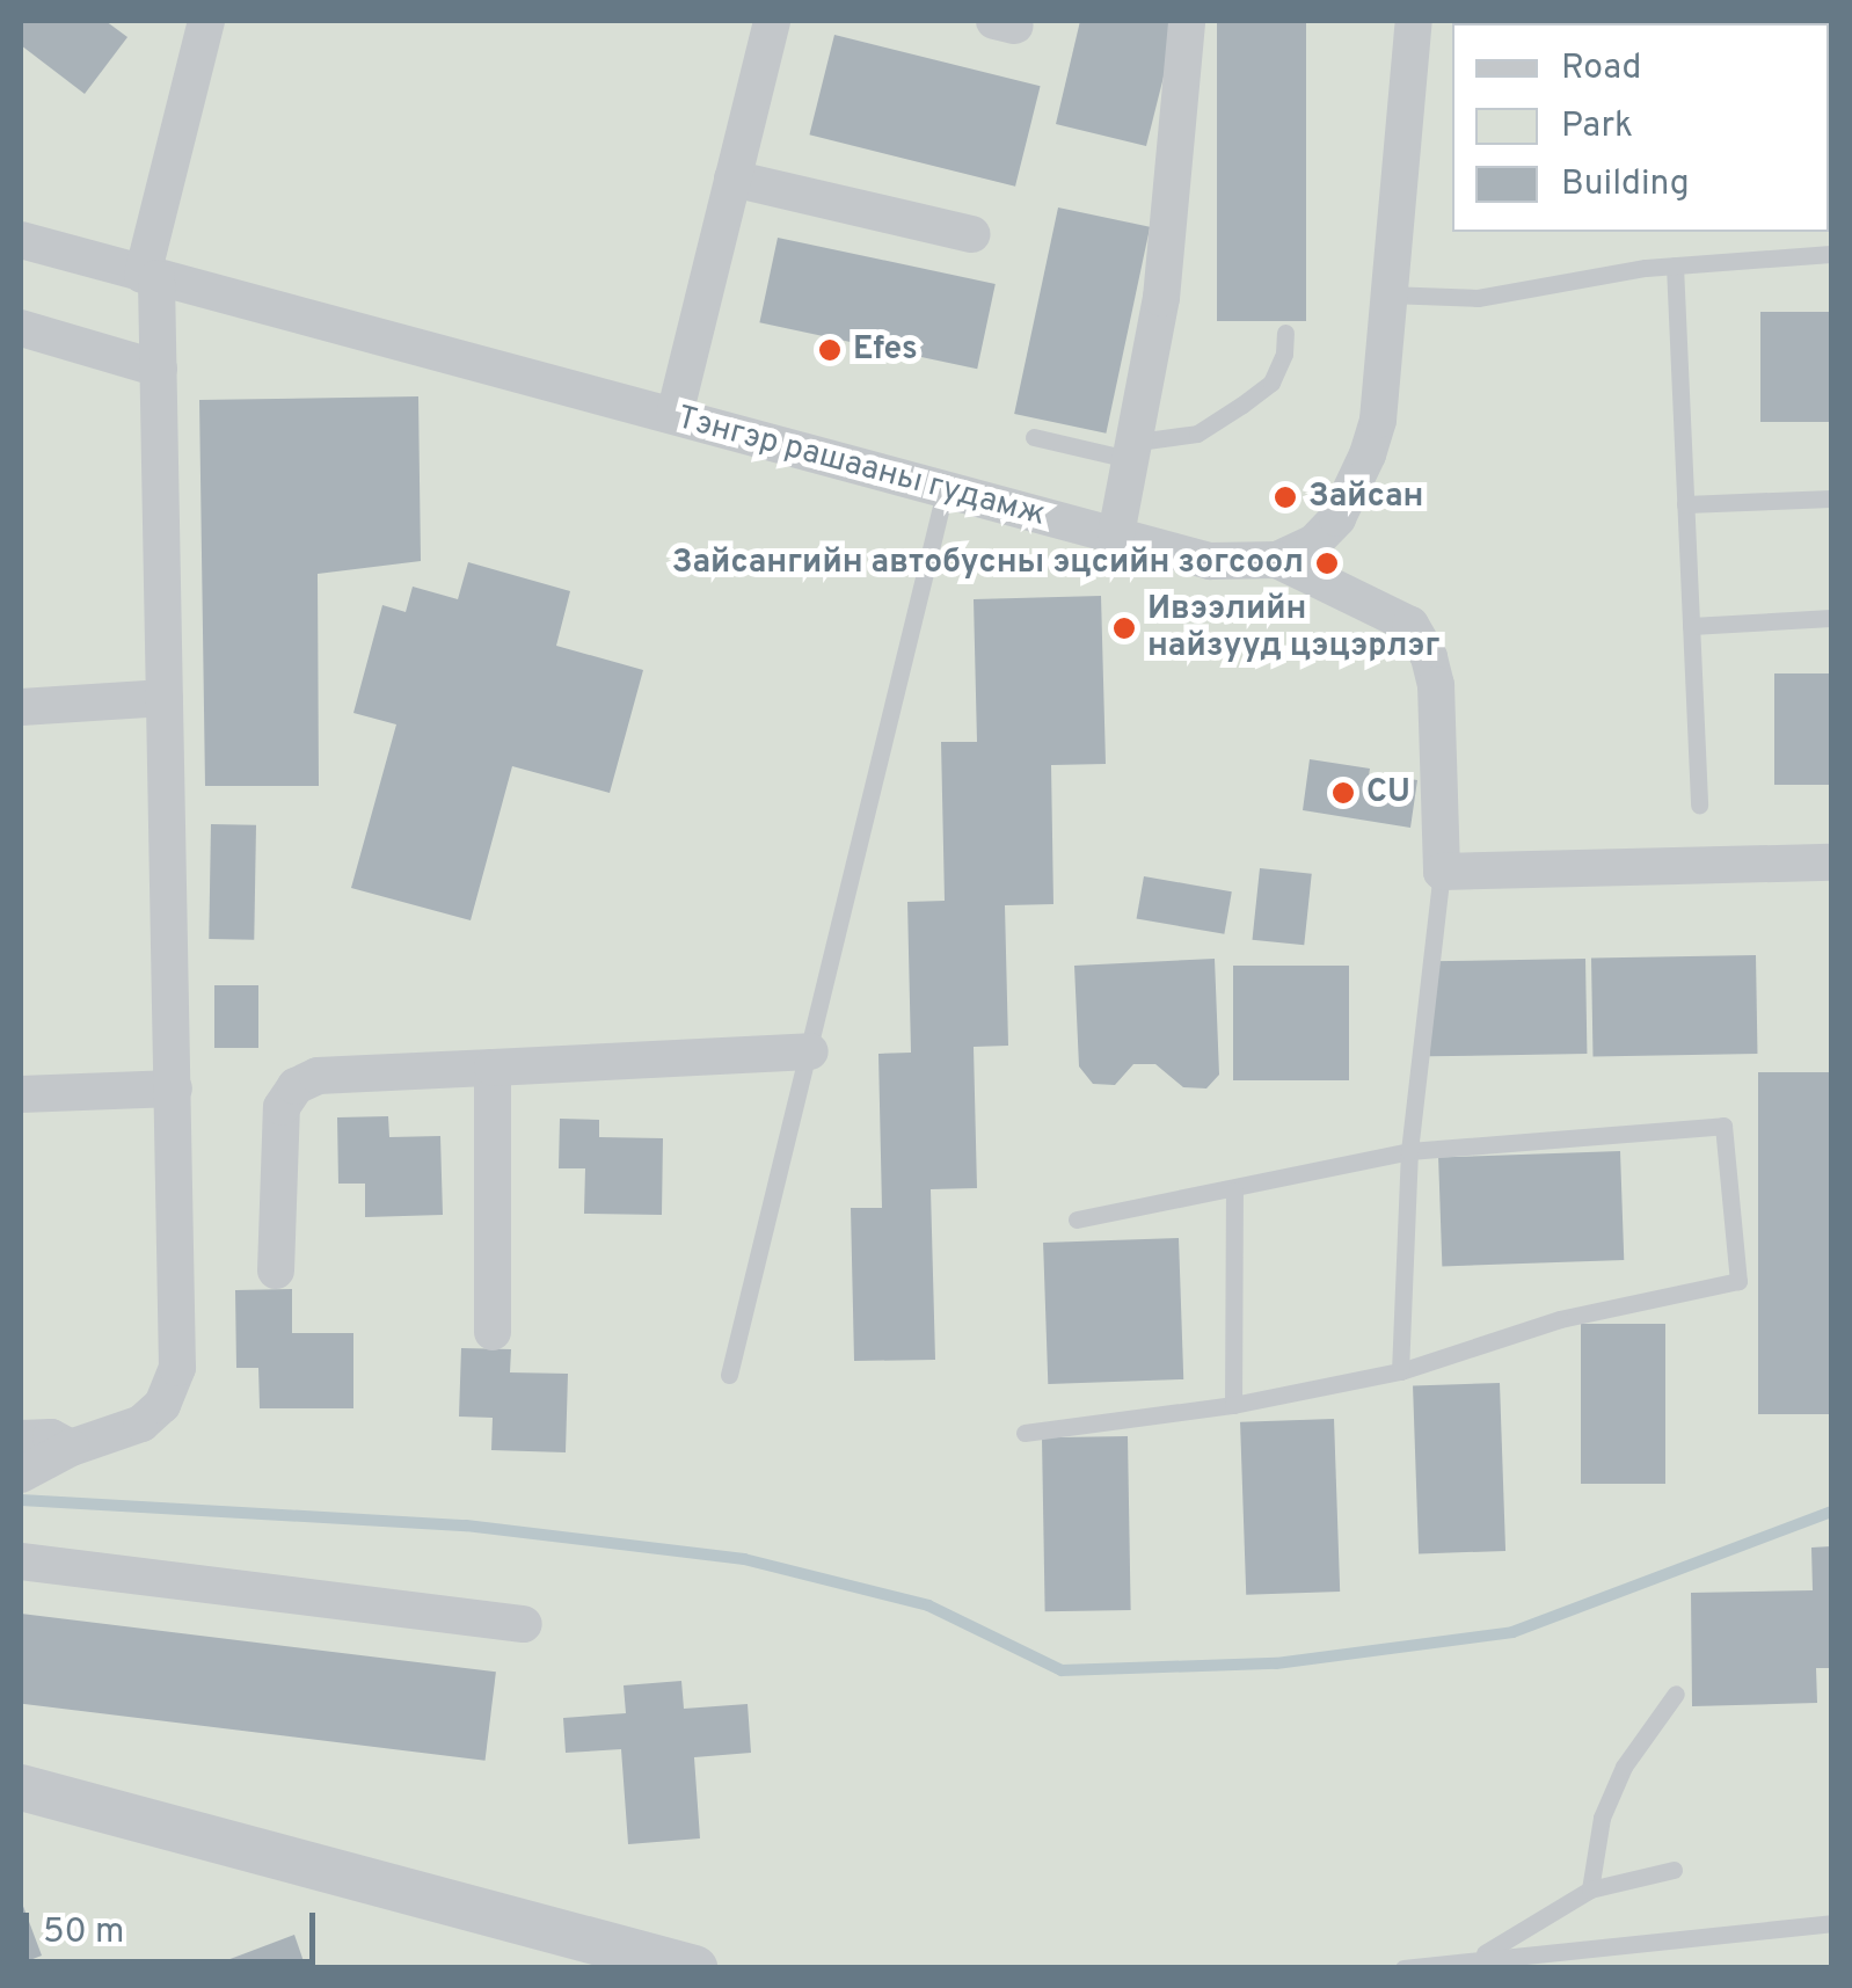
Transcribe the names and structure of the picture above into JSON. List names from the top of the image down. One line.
{"streets":{"street":["Тэнгэр рашааны гудамж"]},"places":["Efes","Зайсан","Зайсангийн автобусны эцсийн зогсоол","Ивээлийн найзууд цэцэрлэг","CU"],"legend":["Road","Park","Building"],"scale_bar":"50 m"}
